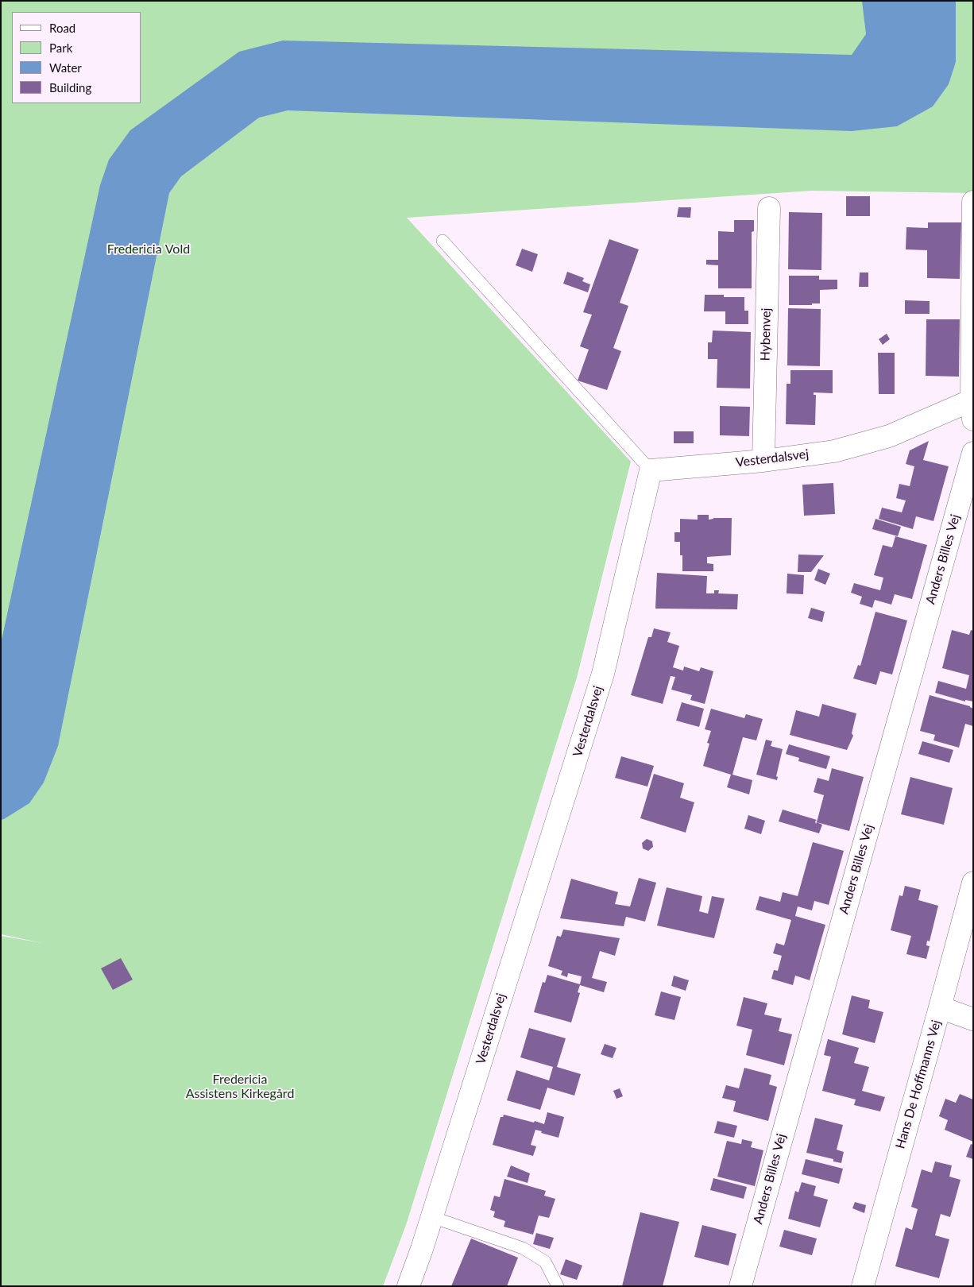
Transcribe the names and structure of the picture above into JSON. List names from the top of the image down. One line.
{"streets":{"street":["Hybenvej","Vesterdalsvej","Anders Billes Vej","Hans De Hoffmanns Vej"]},"crossings":[["Hybenvej","Vesterdalsvej"]],"parks":["Fredericia Vold","Fredericia Assistens Kirkegård"],"legend":["Road","Park","Water","Building"]}
